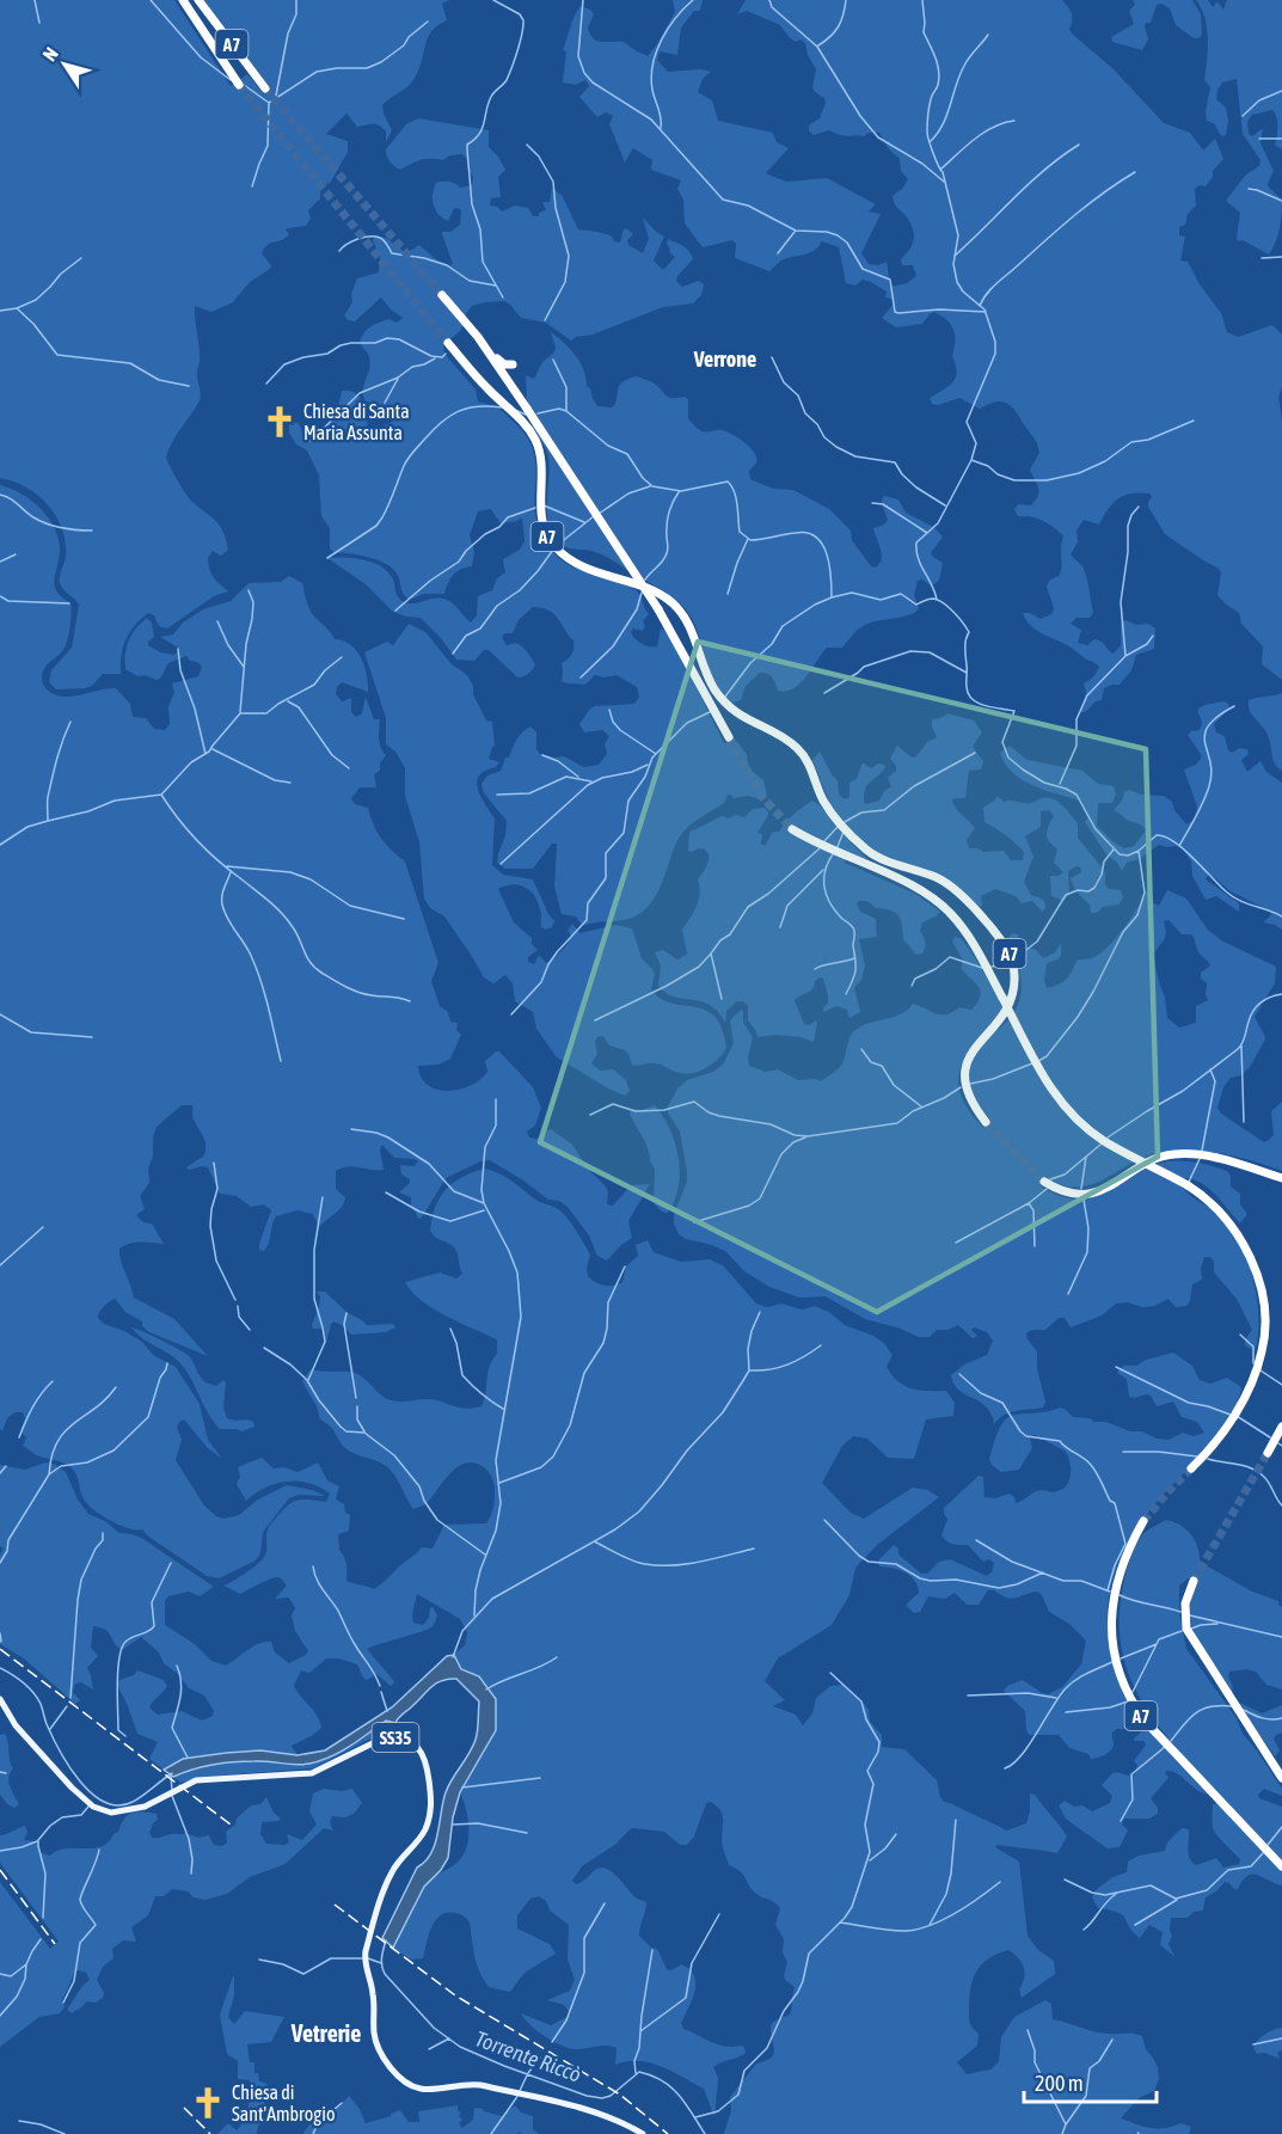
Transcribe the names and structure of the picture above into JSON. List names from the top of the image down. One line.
{"streets":{"highway":["A7"],"main road":["SS35"]},"districts":["Verrone","Vetrerie"],"water":["Torrente Riccò"],"places":{"church":["Chiesa di Santa Maria Assunta","Chiesa di Sant'Ambrogio"]},"scale_bar":"200 m","north":"top left"}
